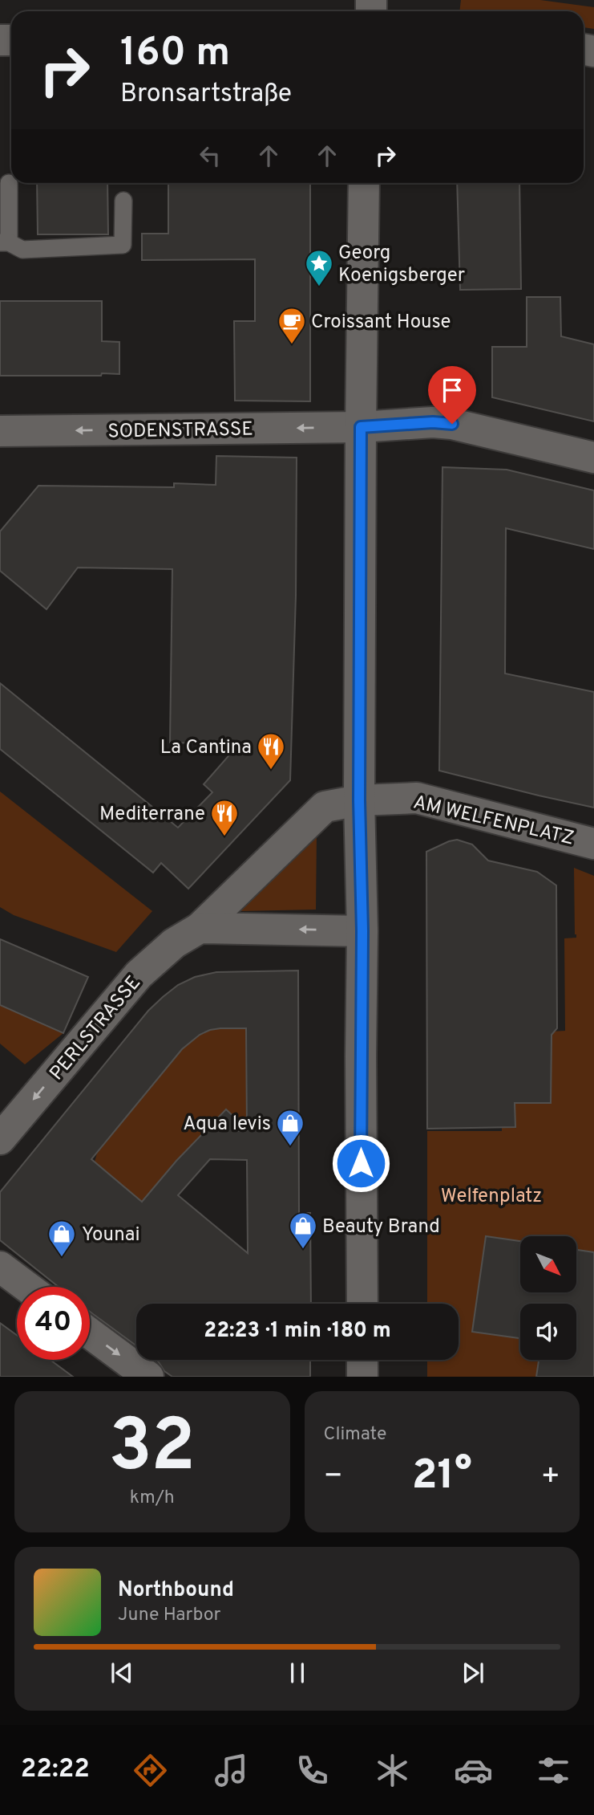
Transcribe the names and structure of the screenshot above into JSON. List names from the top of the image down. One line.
{"streets":{"street":["SODENSTRASSE","AM WELFENPLATZ","PERLSTRASSE"]},"crossings":[["AM WELFENPLATZ","PERLSTRASSE"]],"one_way":["SODENSTRASSE","PERLSTRASSE"],"parks":["Welfenplatz"],"places":{"place":["Georg Koenigsberger"],"cafe":["Croissant House"],"restaurant":["La Cantina","Mediterrane"],"shop":["Aqua levis","Beauty Brand","Younai"]},"north":"bottom right","page":{"turn":["160 m","Bronsartstraße"],"limit":"40","trip":"22:23 · 1 min · 180 m","tile":[["32","km/h"],"Climate"],"heat":["−","21°","+"],"song":["Northbound","June Harbor"],"tabs":"22:22"}}
